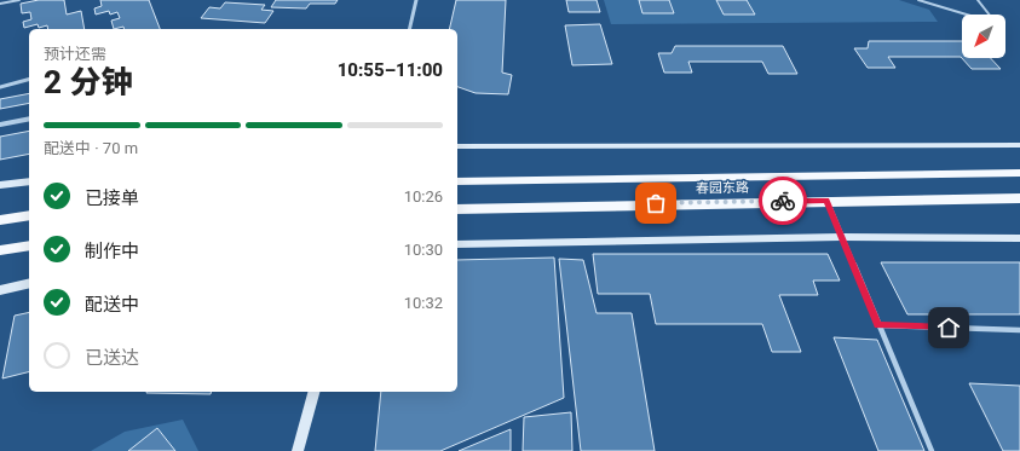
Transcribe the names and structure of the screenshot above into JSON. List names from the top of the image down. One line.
{"streets":{"main road":["春园东路"]},"north":"bottom left","page":{"heading":["2 分钟","预计还需","10:55–11:00"],"bar":"配送中 · 70 m","list":[["已接单","10:26"],["制作中","10:30"],["配送中","10:32"],"已送达"]}}
